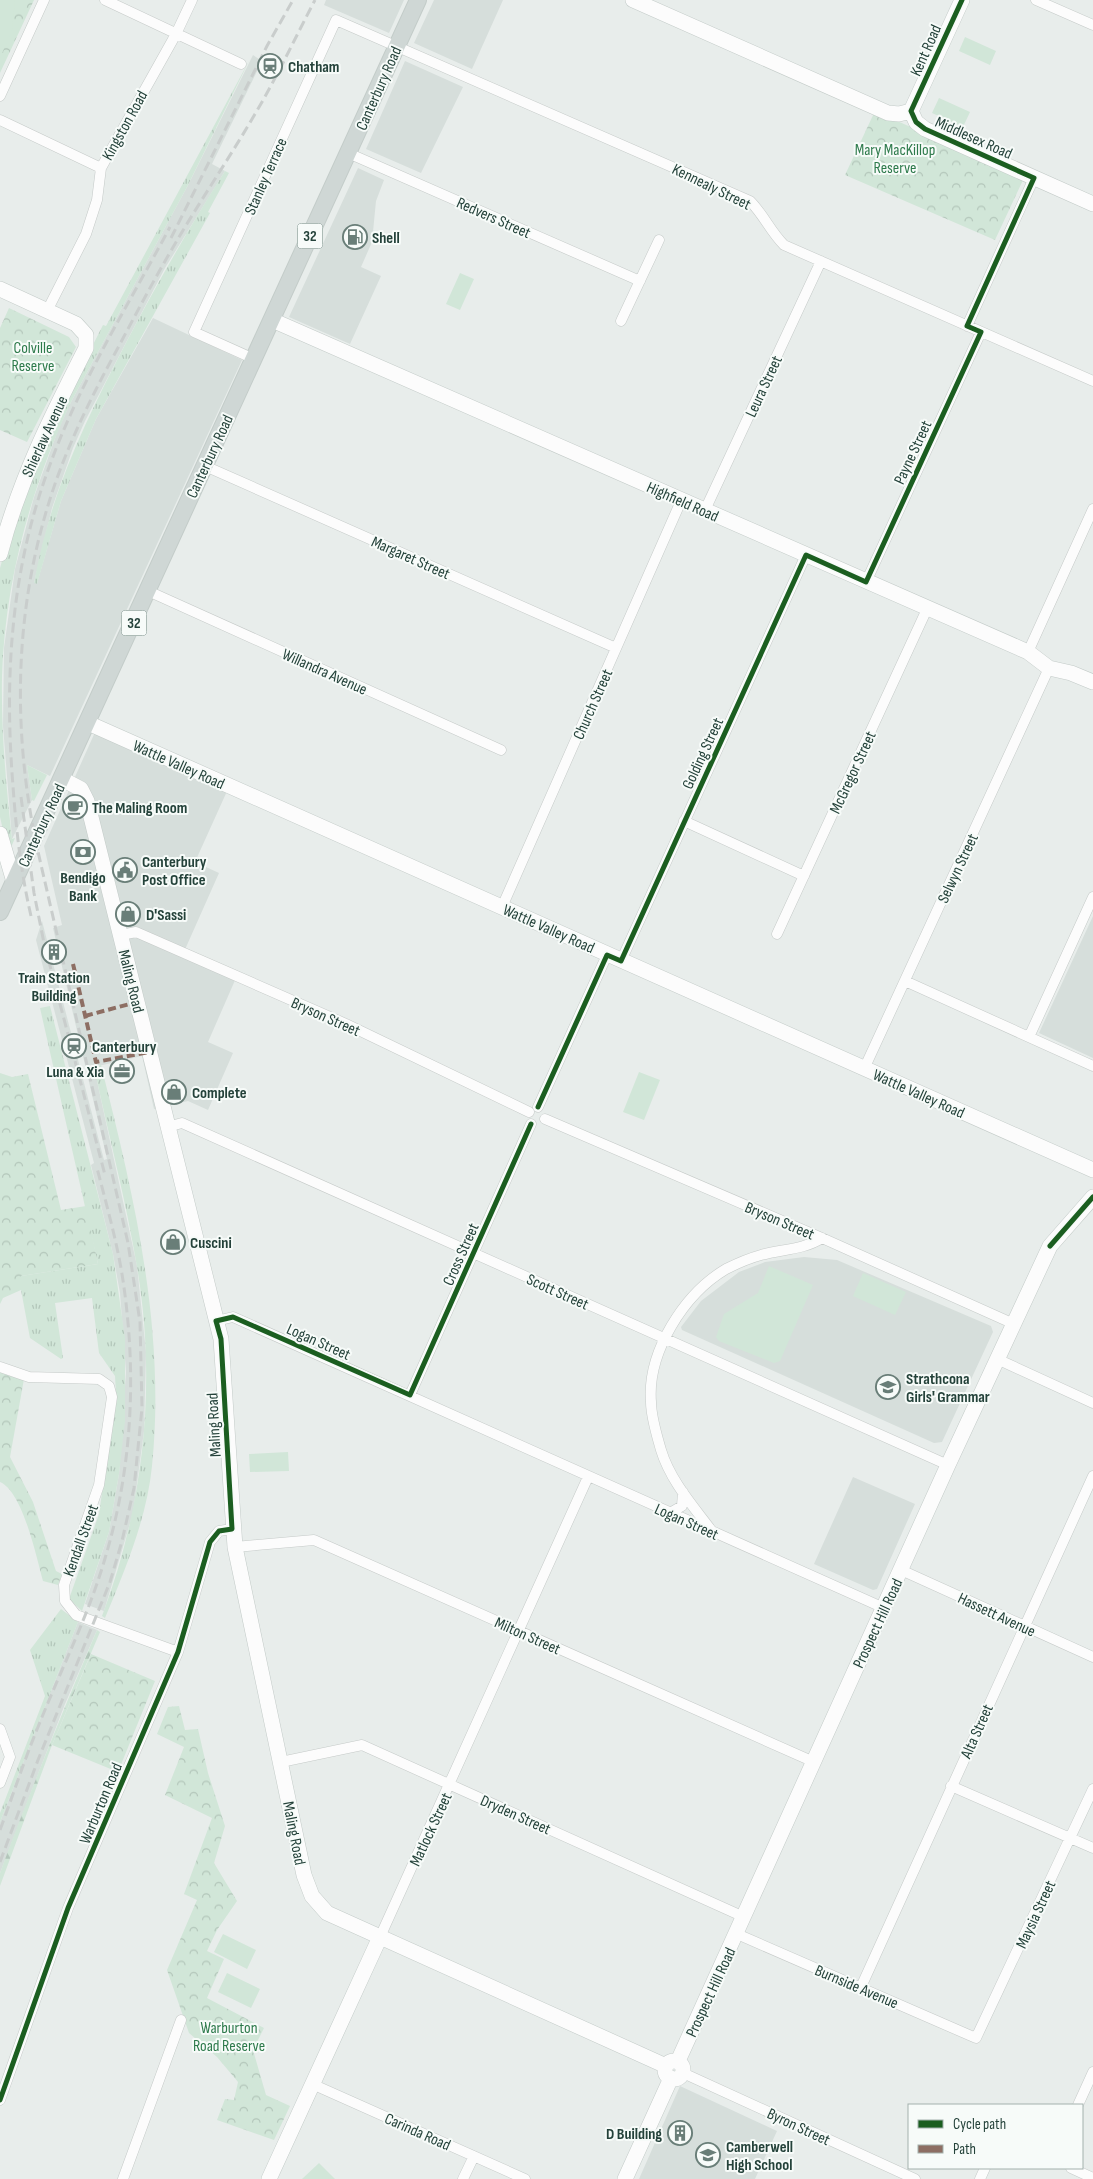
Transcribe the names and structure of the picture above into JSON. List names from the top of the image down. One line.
{"streets":{"main road":["Canterbury Road","32"],"street":["Kent Road","Kingston Road","Middlesex Road","Stanley Terrace","Kennealy Street","Redvers Street","Leura Street","Shierlaw Avenue","Payne Street","Highfield Road","Margaret Street","Willandra Avenue","Church Street","Golding Street","Wattle Valley Road","McGregor Street","Selwyn Street","Maling Road","Bryson Street","Cross Street","Scott Street","Logan Street","Kendall Street","Hassett Avenue","Prospect Hill Road","Milton Street","Alta Street","Warburton Road","Dryden Street","Matlock Street","Maysia Street","Burnside Avenue","Byron Street","Carinda Road"]},"crossings":[["Kent Road","Middlesex Road"],["Canterbury Road","Stanley Terrace"],["Canterbury Road","Kennealy Street"],["Canterbury Road","Redvers Street"],["Canterbury Road","Highfield Road"],["Canterbury Road","Margaret Street"],["Canterbury Road","Willandra Avenue"],["Canterbury Road","Wattle Valley Road"],["Canterbury Road","Maling Road"],["Kingston Road","Shierlaw Avenue"],["Stanley Terrace","Kennealy Street"],["Kennealy Street","Leura Street"],["Kennealy Street","Payne Street"],["Leura Street","Highfield Road"],["Payne Street","Highfield Road"],["Highfield Road","Church Street"],["Highfield Road","Golding Street"],["Highfield Road","McGregor Street"],["Highfield Road","Selwyn Street"],["Margaret Street","Church Street"],["Church Street","Wattle Valley Road"],["Golding Street","Wattle Valley Road"],["Wattle Valley Road","Selwyn Street"],["Maling Road","Bryson Street"],["Maling Road","Scott Street"],["Maling Road","Logan Street"],["Maling Road","Prospect Hill Road"],["Maling Road","Milton Street"],["Maling Road","Warburton Road"],["Maling Road","Dryden Street"],["Maling Road","Matlock Street"],["Maling Road","Byron Street"],["Bryson Street","Cross Street"],["Bryson Street","Prospect Hill Road"],["Cross Street","Scott Street"],["Cross Street","Logan Street"],["Scott Street","Prospect Hill Road"],["Logan Street","Prospect Hill Road"],["Logan Street","Matlock Street"],["Kendall Street","Warburton Road"],["Hassett Avenue","Prospect Hill Road"],["Hassett Avenue","Alta Street"],["Prospect Hill Road","Milton Street"],["Prospect Hill Road","Dryden Street"],["Prospect Hill Road","Burnside Avenue"],["Prospect Hill Road","Byron Street"],["Milton Street","Matlock Street"],["Alta Street","Burnside Avenue"],["Dryden Street","Matlock Street"],["Matlock Street","Carinda Road"],["Maysia Street","Burnside Avenue"]],"parks":["Mary MacKillop Reserve","Colville Reserve","Warburton Road Reserve"],"places":{"station":["Chatham","Canterbury"],"fuel station":["Shell"],"cafe":["The Maling Room"],"bank":["Bendigo Bank"],"public building":["Canterbury Post Office"],"shop":["D'Sassi","Complete","Cuscini"],"building":["Train Station Building","D Building"],"office":["Luna & Xia"],"school or university":["Strathcona Girls' Grammar","Camberwell High School"]},"legend":["Cycle path","Path"]}
